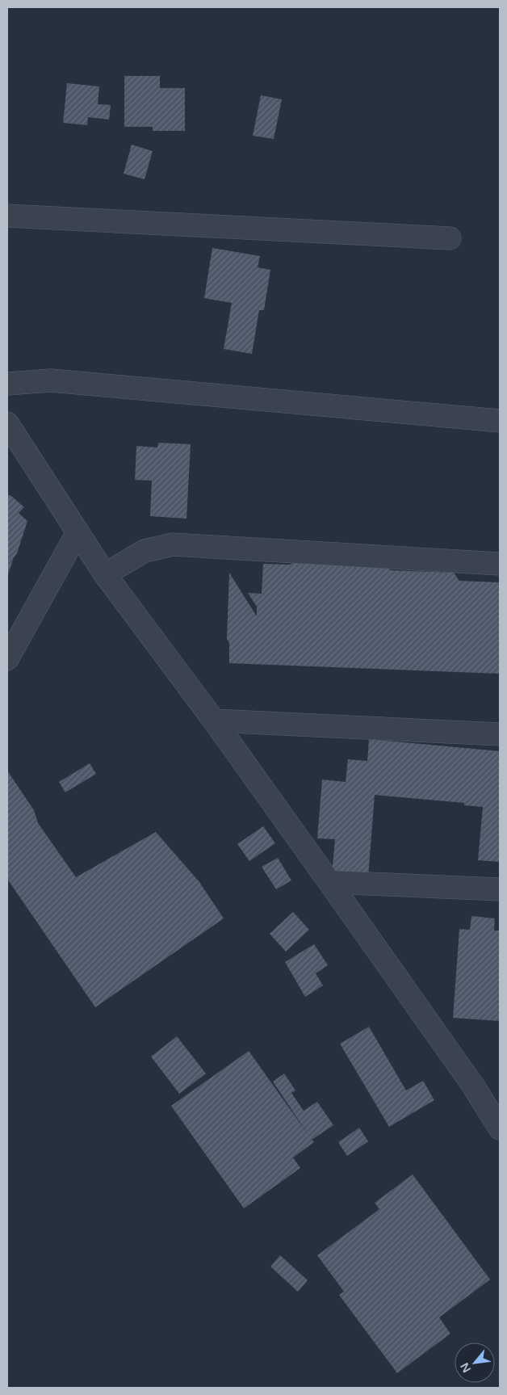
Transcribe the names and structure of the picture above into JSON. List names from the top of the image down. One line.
{"north":"bottom left"}
